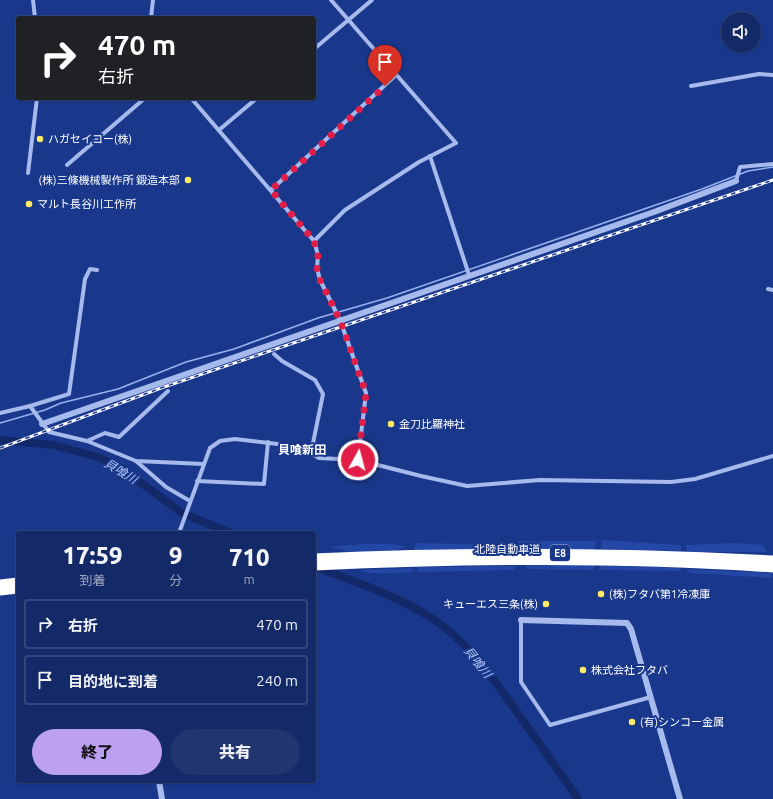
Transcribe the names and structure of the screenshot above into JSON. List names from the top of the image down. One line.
{"streets":{"highway":["北陸自動車道","E8"]},"districts":["貝喰新田"],"water":["貝喰川"],"places":["ハガセイコー(株)","(株)三條機械製作所 鍛造本部","マルト長谷川工作所","金刀比羅神社","(株)フタバ第1冷凍庫","キューエス三条(株)","株式会社フタバ","(有)シンコー金属"],"page":{"turn":["470 m","右折"],"eta":["17:59","到着","9","分","710","m"],"list":[{"name":"右折","value":"470 m"},{"name":"目的地に到着","value":"240 m"}],"buttons":["終了","共有"]}}
